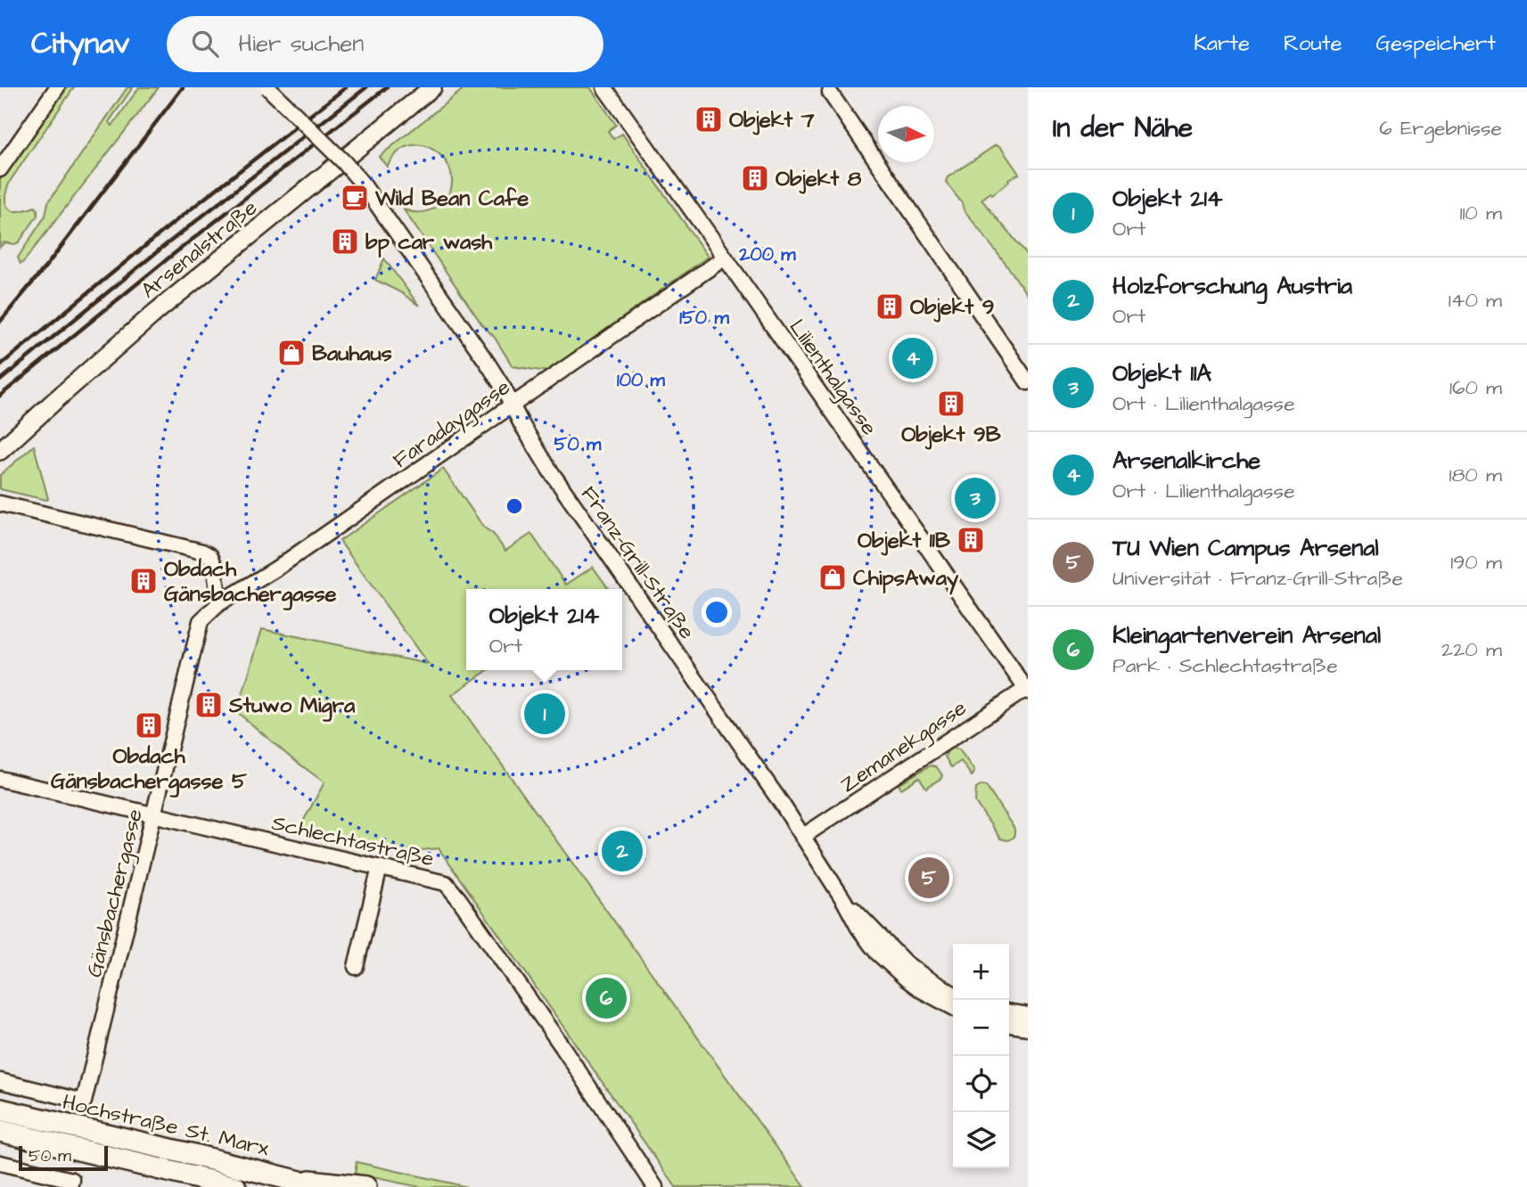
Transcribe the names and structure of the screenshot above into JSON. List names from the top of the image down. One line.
{"streets":{"highway":["Hochstraße St. Marx"],"main road":["Arsenalstraße"],"street":["Lilienthalgasse","Faradaygasse","Franz-Grill-Straße","Zemanekgasse","Schlechtastraße","Gänsbachergasse"]},"crossings":[["Lilienthalgasse","Faradaygasse"],["Lilienthalgasse","Zemanekgasse"],["Faradaygasse","Franz-Grill-Straße"],["Faradaygasse","Gänsbachergasse"],["Franz-Grill-Straße","Zemanekgasse"],["Schlechtastraße","Gänsbachergasse"]],"places":{"building":["Objekt 7","Objekt 8","bp car wash","Objekt 9","Objekt 9B","Objekt 11B","Obdach Gänsbachergasse","Stuwo Migra","Obdach Gänsbachergasse 5"],"cafe":["Wild Bean Cafe"],"shop":["Bauhaus","ChipsAway"]},"scale_bar":"50 m","north":"right","page":{"header":"Citynav","search":"Hier suchen","nav":["Karte","Route","Gespeichert"],"heading":["In der Nähe","6 Ergebnisse"],"list":[{"mark":"1","name":"Objekt 214","note":"Ort","value":"110 m"},{"mark":"2","name":"Holzforschung Austria","note":"Ort","value":"140 m"},{"mark":"3","name":"Objekt 11A","note":"Ort · Lilienthalgasse","value":"160 m"},{"mark":"4","name":"Arsenalkirche","note":"Ort · Lilienthalgasse","value":"180 m"},{"mark":"5","name":"TU Wien Campus Arsenal","note":"Universität · Franz-Grill-Straße","value":"190 m"},{"mark":"6","name":"Kleingartenverein Arsenal","note":"Park · Schlechtastraße","value":"220 m"}],"pins":["4","3","1","2","5","6"],"popup":["Objekt 214","Ort"],"map_buttons":["+","−"],"scale":"50 m"},"rings":["200 m","150 m","100 m","50 m"]}
